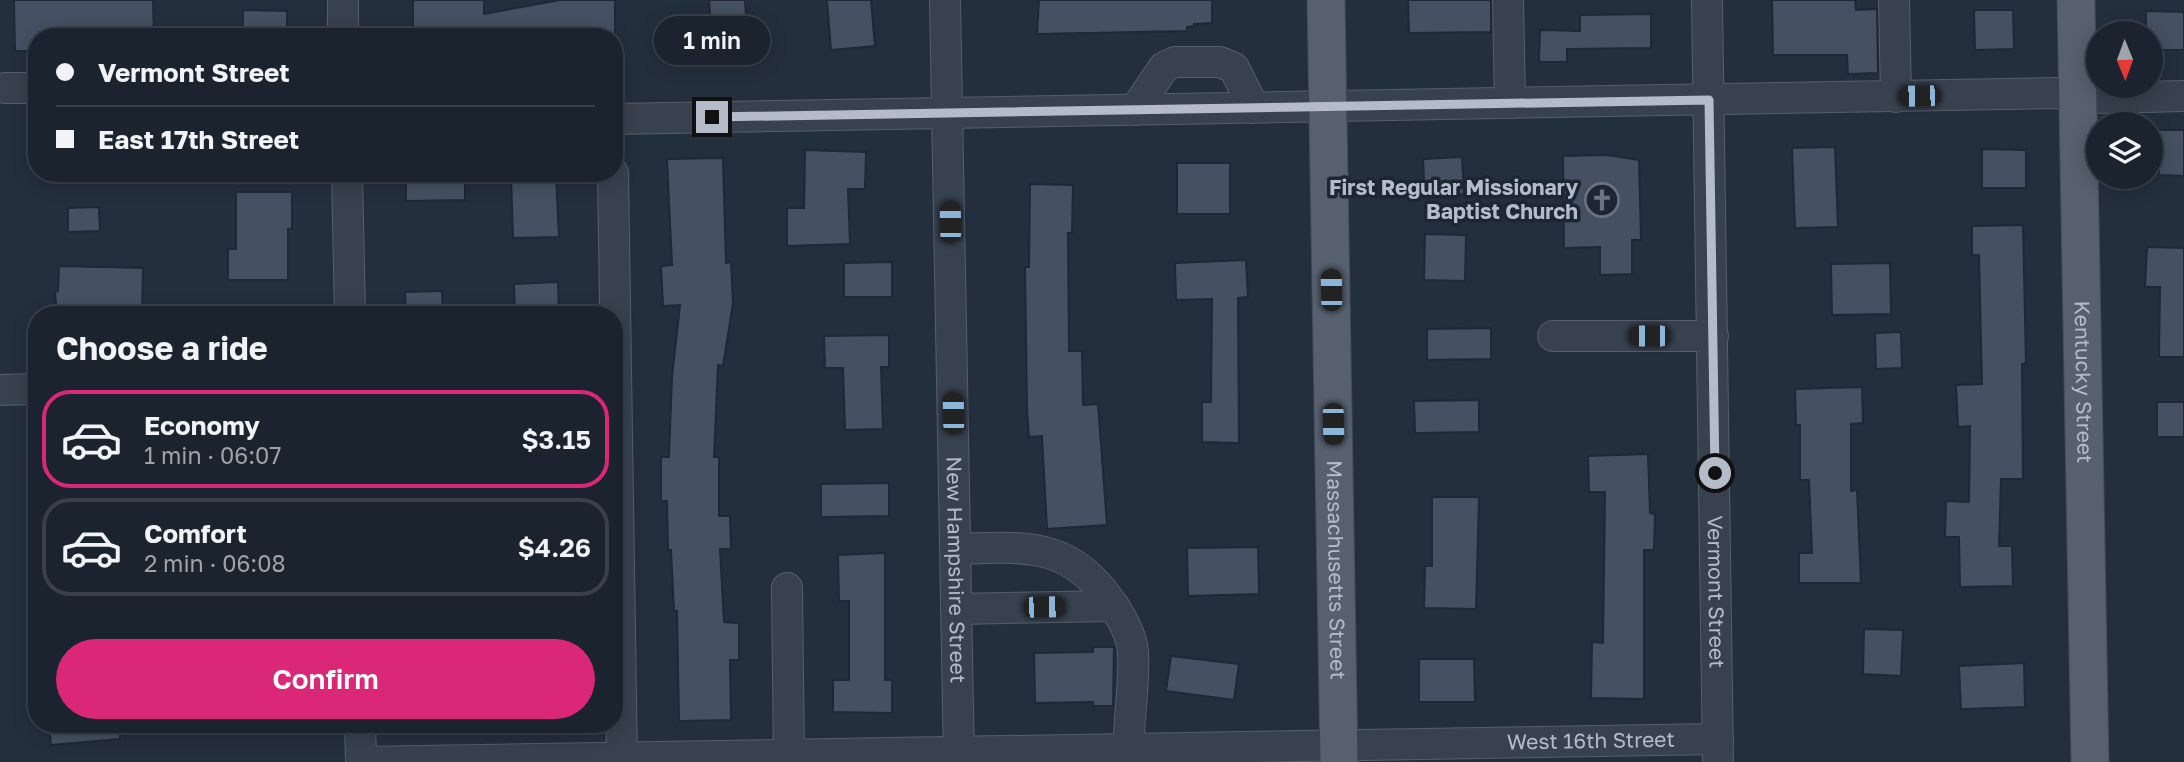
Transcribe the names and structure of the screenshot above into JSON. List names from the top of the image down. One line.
{"streets":{"main road":["Kentucky Street","Massachusetts Street"],"street":["New Hampshire Street","Vermont Street","West 16th Street"]},"crossings":[["New Hampshire Street","West 16th Street"],["Massachusetts Street","West 16th Street"],["Vermont Street","West 16th Street"]],"places":{"church":["First Regular Missionary Baptist Church"]},"north":"bottom","page":{"bubble":"1 min","banner":["Vermont Street","East 17th Street"],"heading":"Choose a ride","list":[{"name":"Economy","note":"1 min · 06:07","value":"$3.15"},{"name":"Comfort","note":"2 min · 06:08","value":"$4.26"}],"buttons":"Confirm"}}
